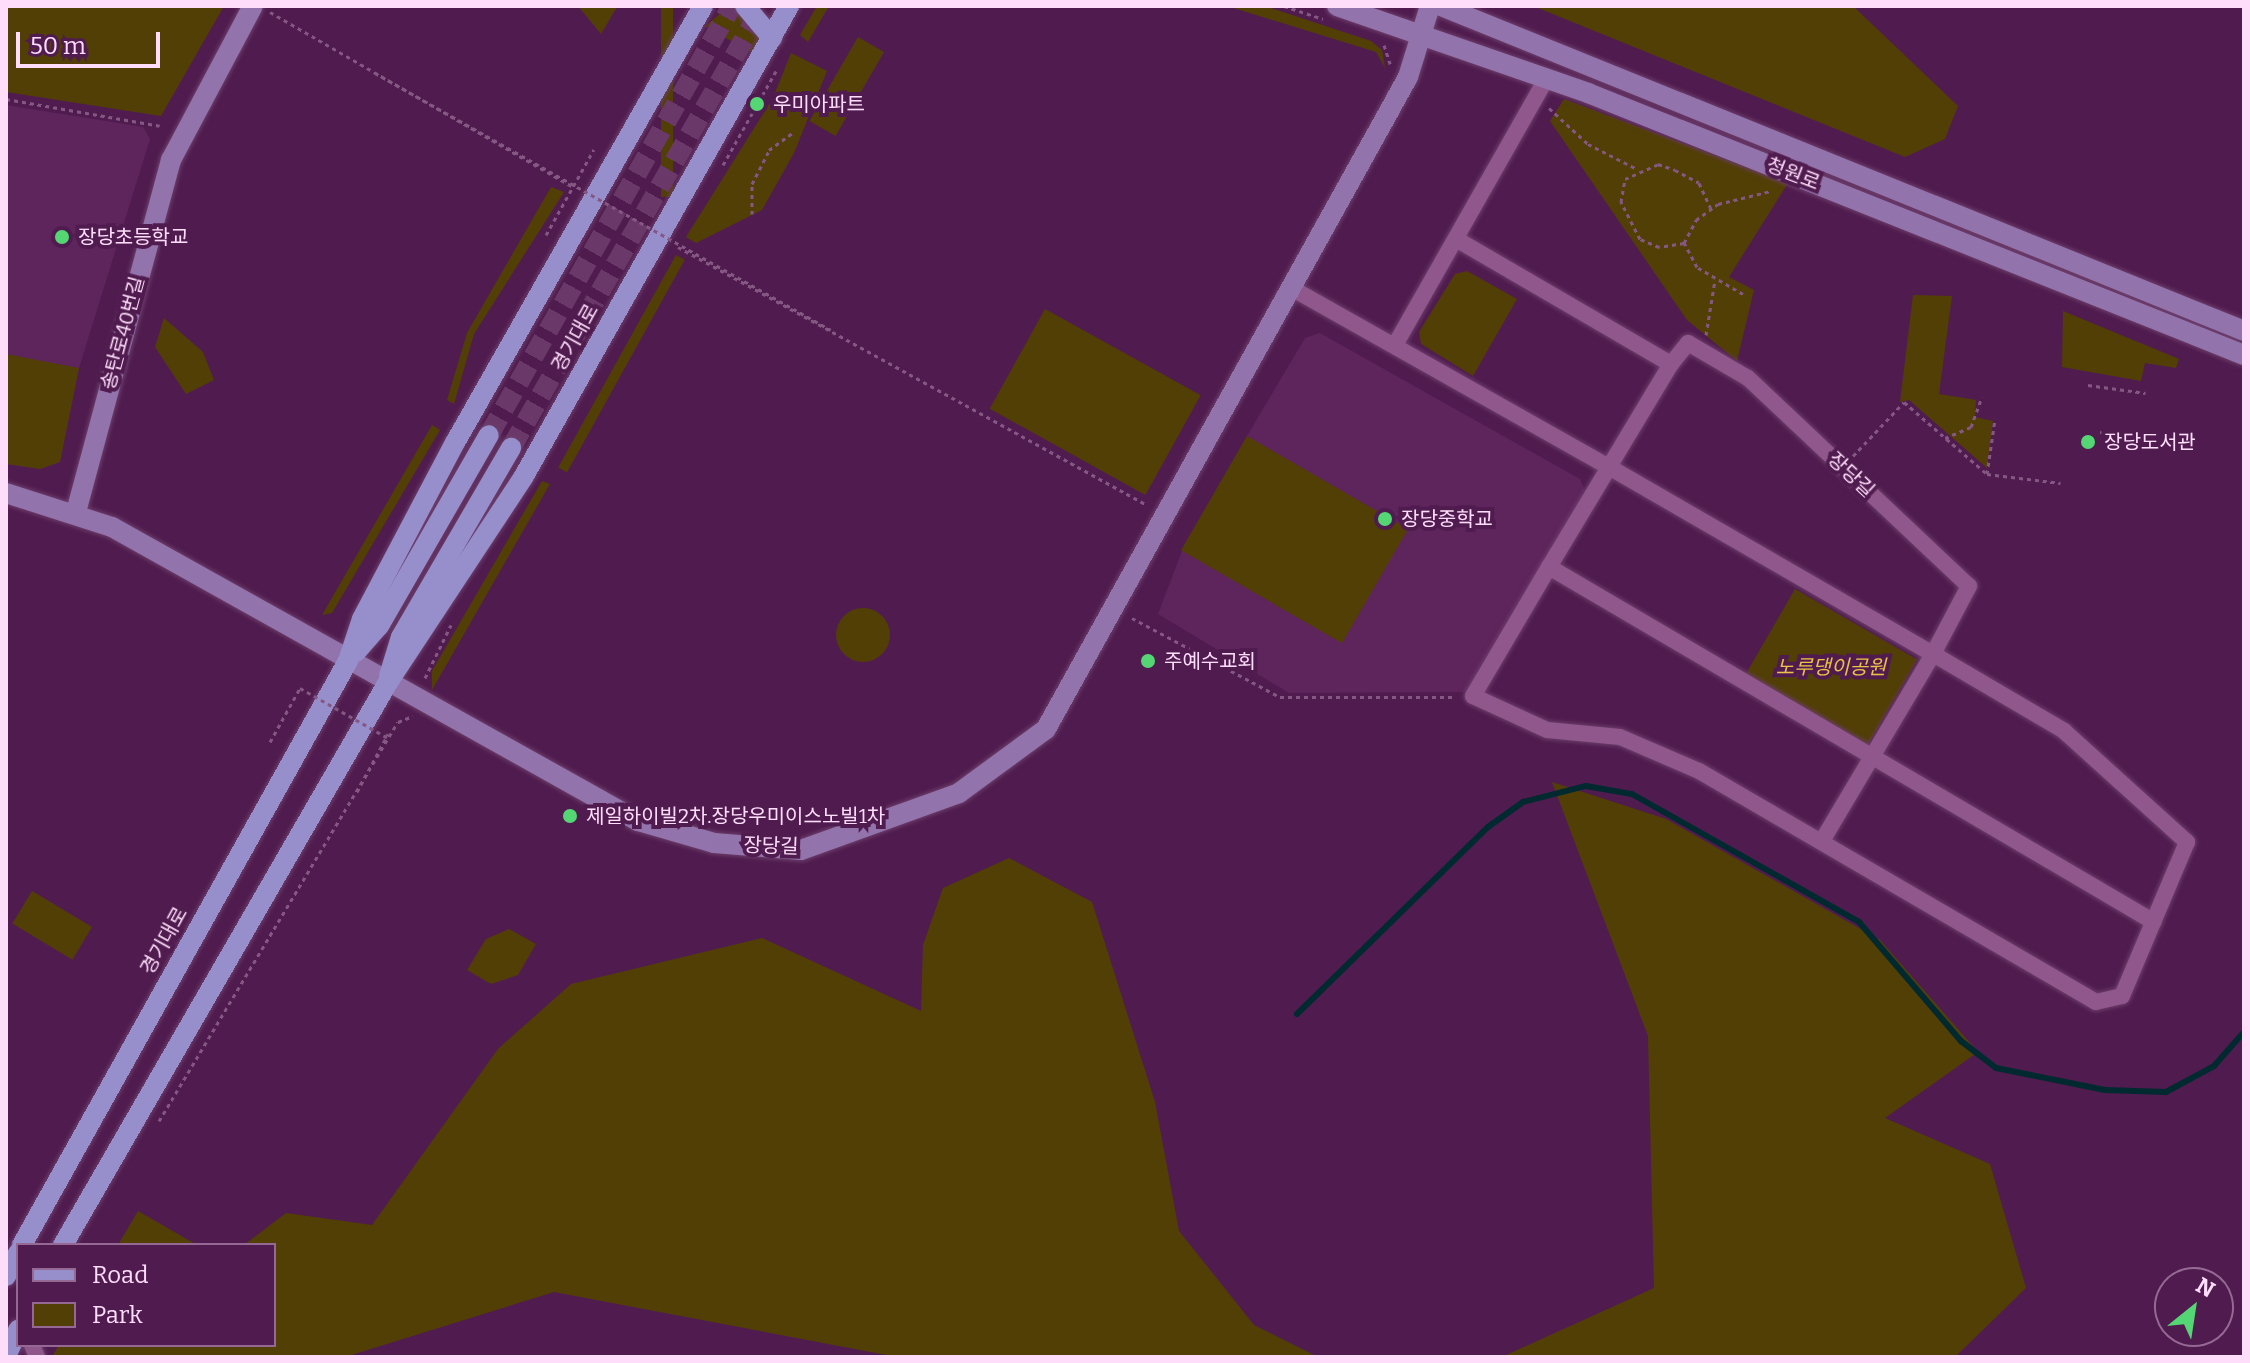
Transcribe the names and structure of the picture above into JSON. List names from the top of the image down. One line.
{"streets":{"main road":["경기대로"],"street":["청원로","송탄로40번길","장당길"]},"crossings":[["청원로","장당길"],["송탄로40번길","장당길"],["경기대로","장당길"]],"parks":["노루댕이공원"],"places":["우미아파트","장당초등학교","장당도서관","장당중학교","주예수교회","제일하이빌2차.장당우미이스노빌1차"],"legend":["Road","Park"],"scale_bar":"50 m","north":"top right"}
